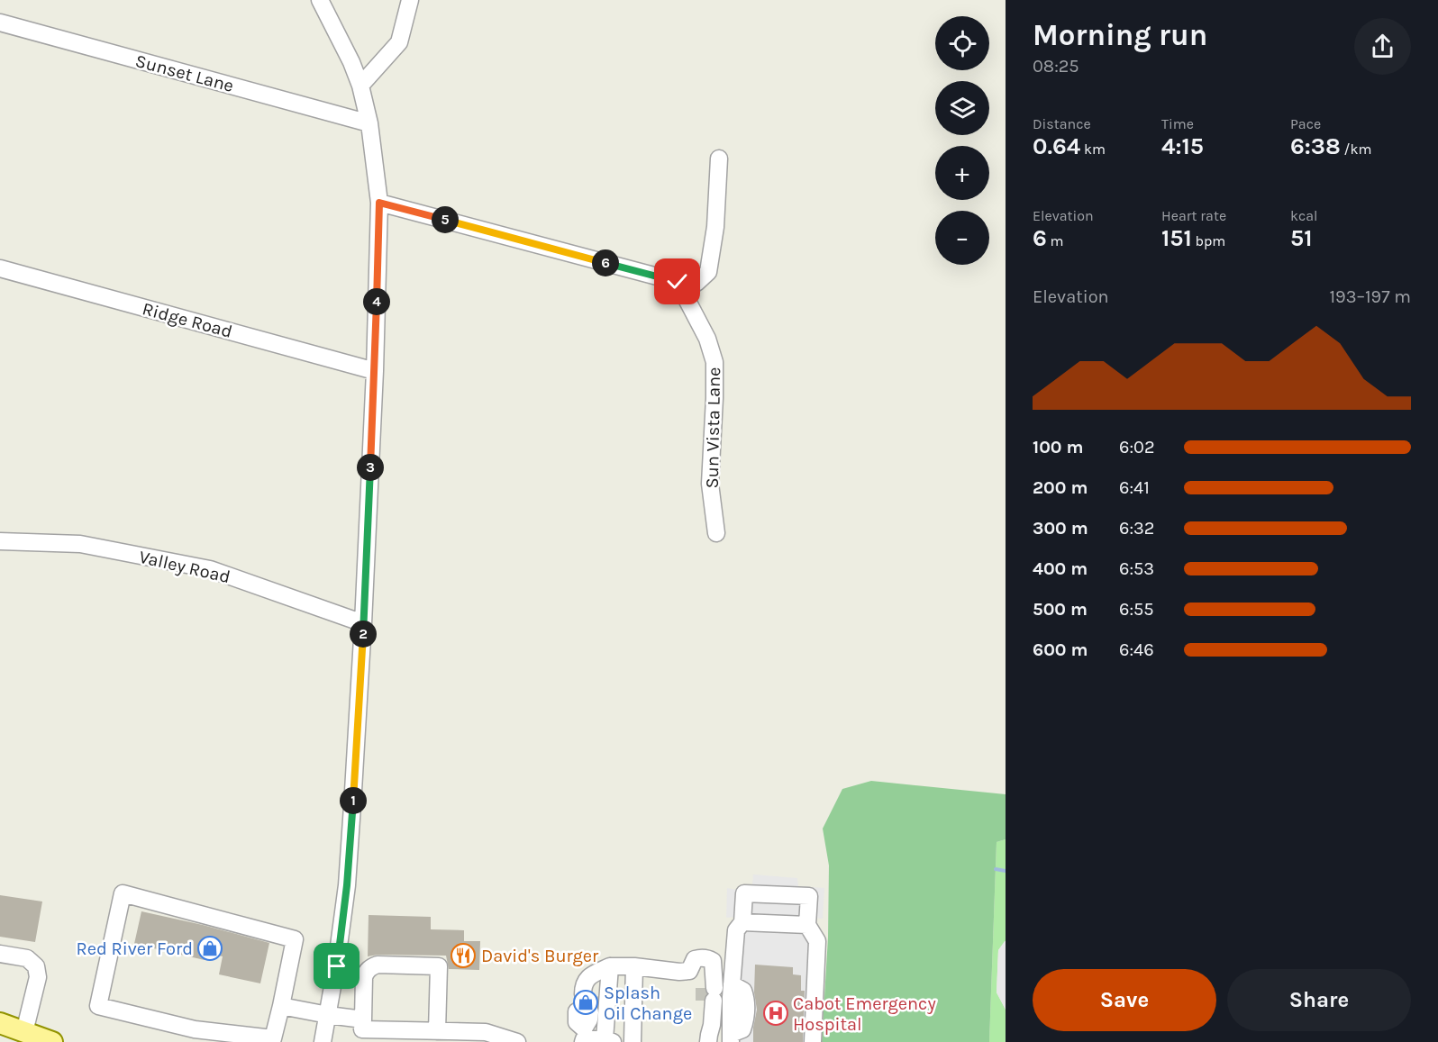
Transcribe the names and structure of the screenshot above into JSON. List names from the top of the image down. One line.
{"streets":{"street":["Sunset Lane","Ridge Road","Sun Vista Lane","Valley Road"]},"places":{"shop":["Red River Ford","Splash Oil Change"],"restaurant":["David's Burger"],"hospital":["Cabot Emergency Hospital"]},"page":{"heading":["Morning run","08:25"],"map_buttons":["+","−"],"stats":[["Distance","0.64 km"],["Time","4:15"],["Pace","6:38 /km"],["Elevation","6 m"],["Heart rate","151 bpm"],["kcal","51"]],"pins":["5","6","4","3","2","1"],"chart":["Elevation","193–197 m"],"list":[{"name":"100 m","note":"6:02"},{"name":"200 m","note":"6:41"},{"name":"300 m","note":"6:32"},{"name":"400 m","note":"6:53"},{"name":"500 m","note":"6:55"},{"name":"600 m","note":"6:46"}],"buttons":["Save","Share"]}}
